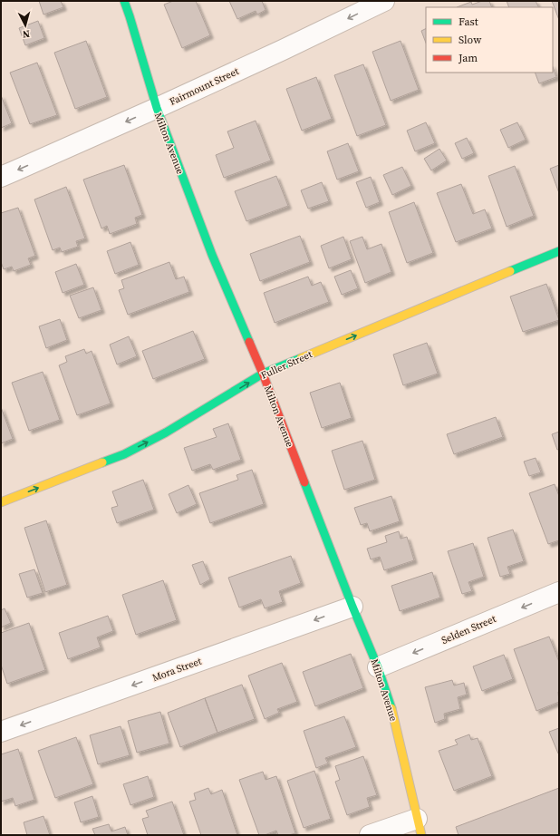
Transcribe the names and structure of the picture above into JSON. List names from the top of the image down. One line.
{"streets":{"street":["Fairmount Street","Milton Avenue","Fuller Street","Selden Street","Mora Street"]},"crossings":[["Fairmount Street","Milton Avenue"],["Milton Avenue","Fuller Street"],["Milton Avenue","Selden Street"],["Milton Avenue","Mora Street"]],"one_way":["Fairmount Street","Fuller Street","Selden Street","Mora Street"],"legend":["Fast","Slow","Jam"],"north":"bottom"}
